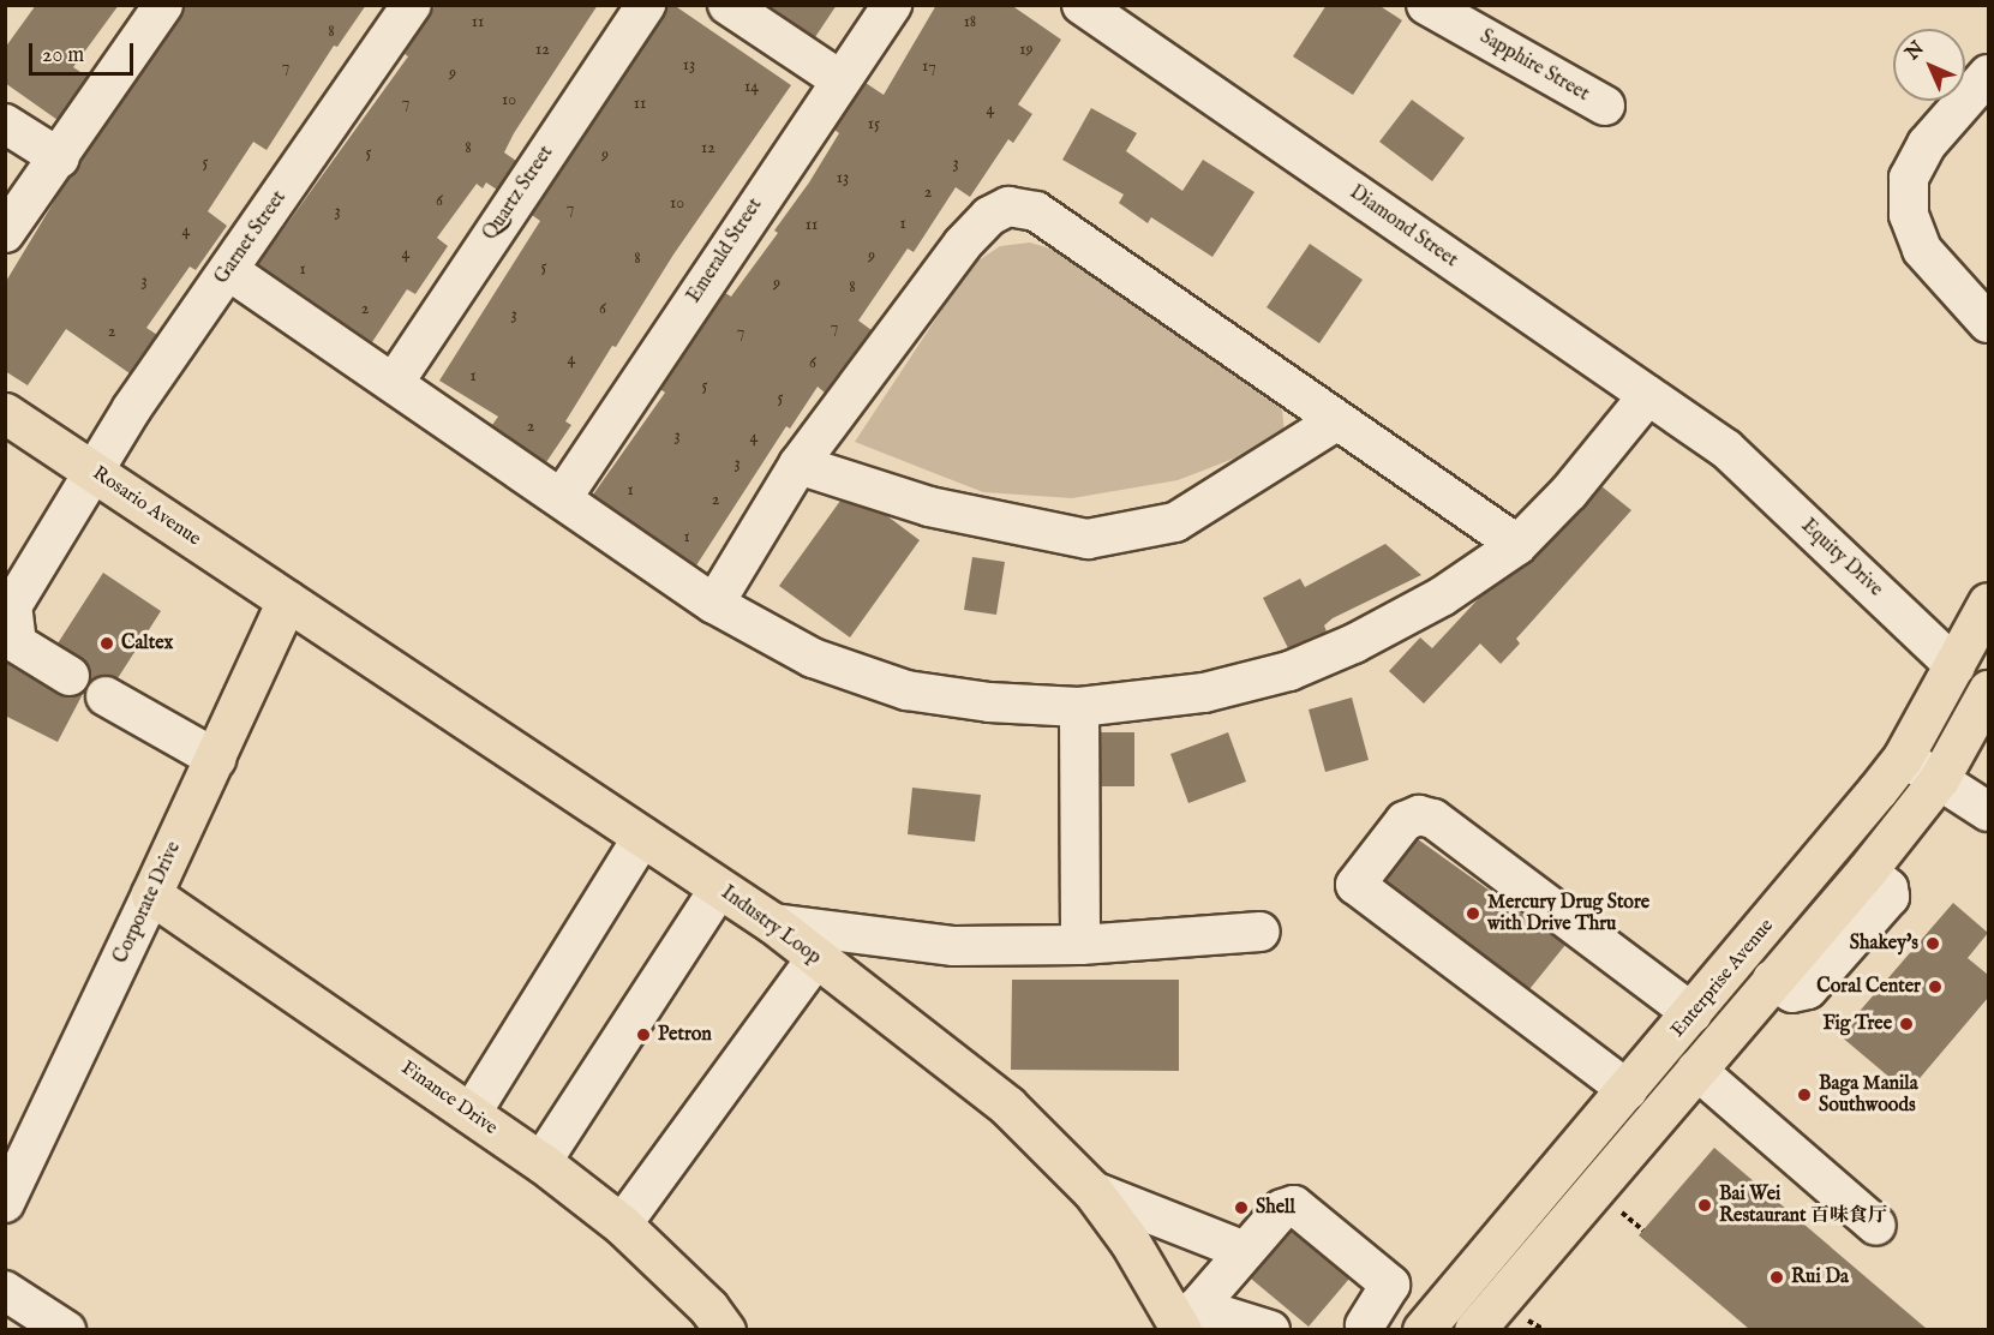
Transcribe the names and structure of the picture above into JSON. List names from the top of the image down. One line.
{"streets":{"main road":["Rosario Avenue","Corporate Drive","Industry Loop","Enterprise Avenue","Finance Drive"],"street":["Sapphire Street","Quartz Street","Diamond Street","Garnet Street","Emerald Street","Equity Drive"]},"crossings":[["Diamond Street","Equity Drive"],["Garnet Street","Rosario Avenue"],["Rosario Avenue","Corporate Drive"],["Rosario Avenue","Industry Loop"],["Equity Drive","Enterprise Avenue"],["Corporate Drive","Industry Loop"],["Corporate Drive","Finance Drive"]],"places":["Caltex","Mercury Drug Store with Drive Thru","Shakey's","Coral Center","Fig Tree","Petron","Baga Manila Southwoods","Bai Wei Restaurant 百味食厅","Shell","Rui Da"],"house_numbers":["11","18","8","12","19","13","7","17","9","14","10","7","11","4","15","8","12","5","9","5","3","13","2","6","10","7","3","1","11","4","4","9","8","5","1","3","9","8","2","6","3","7","2","7","4","6","1","5","5","2","3","4","3","1","2","1"],"scale_bar":"20 m","north":"top left"}
